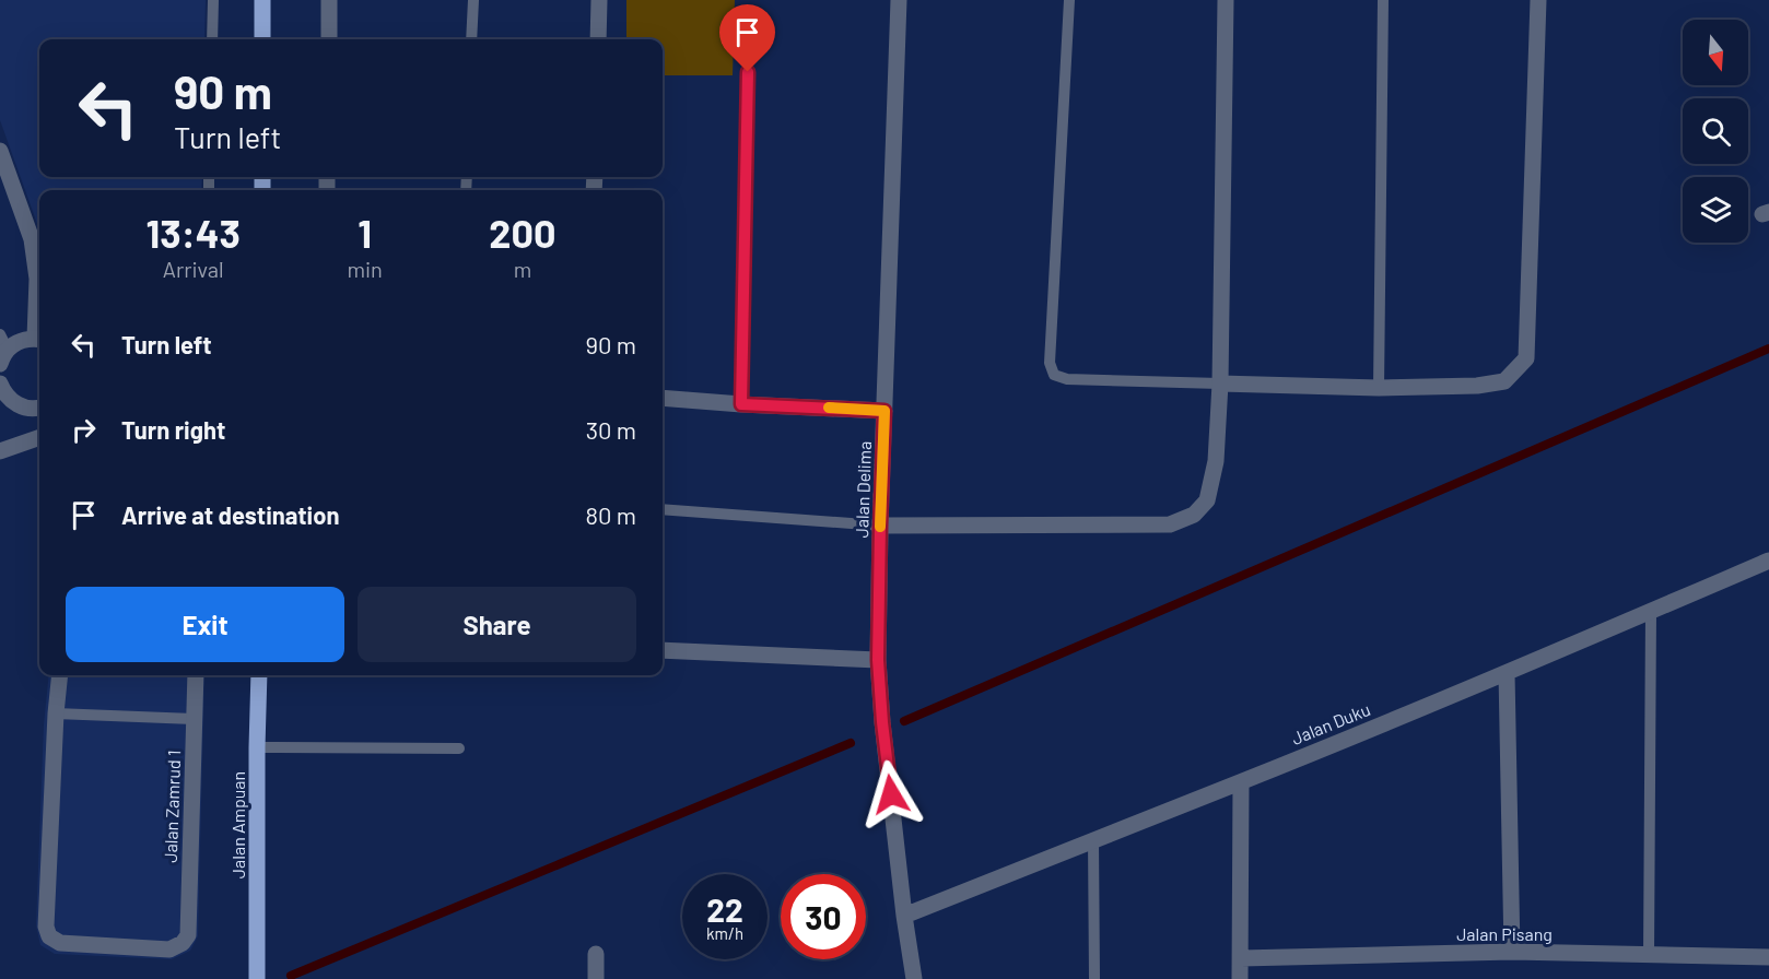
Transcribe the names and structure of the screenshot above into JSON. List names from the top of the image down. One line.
{"streets":{"main road":["Jalan Ampuan"],"street":["Jalan Delima","Jalan Duku","Jalan Zamrud 1","Jalan Pisang"]},"crossings":[["Jalan Delima","Jalan Duku"]],"north":"bottom","page":{"turn":["90 m","Turn left"],"eta":["13:43","Arrival","1","min","200","m"],"list":[{"name":"Turn left","value":"90 m"},{"name":"Turn right","value":"30 m"},{"name":"Arrive at destination","value":"80 m"}],"buttons":["Exit","Share"],"speed":"22 km/h","limit":"30"}}
